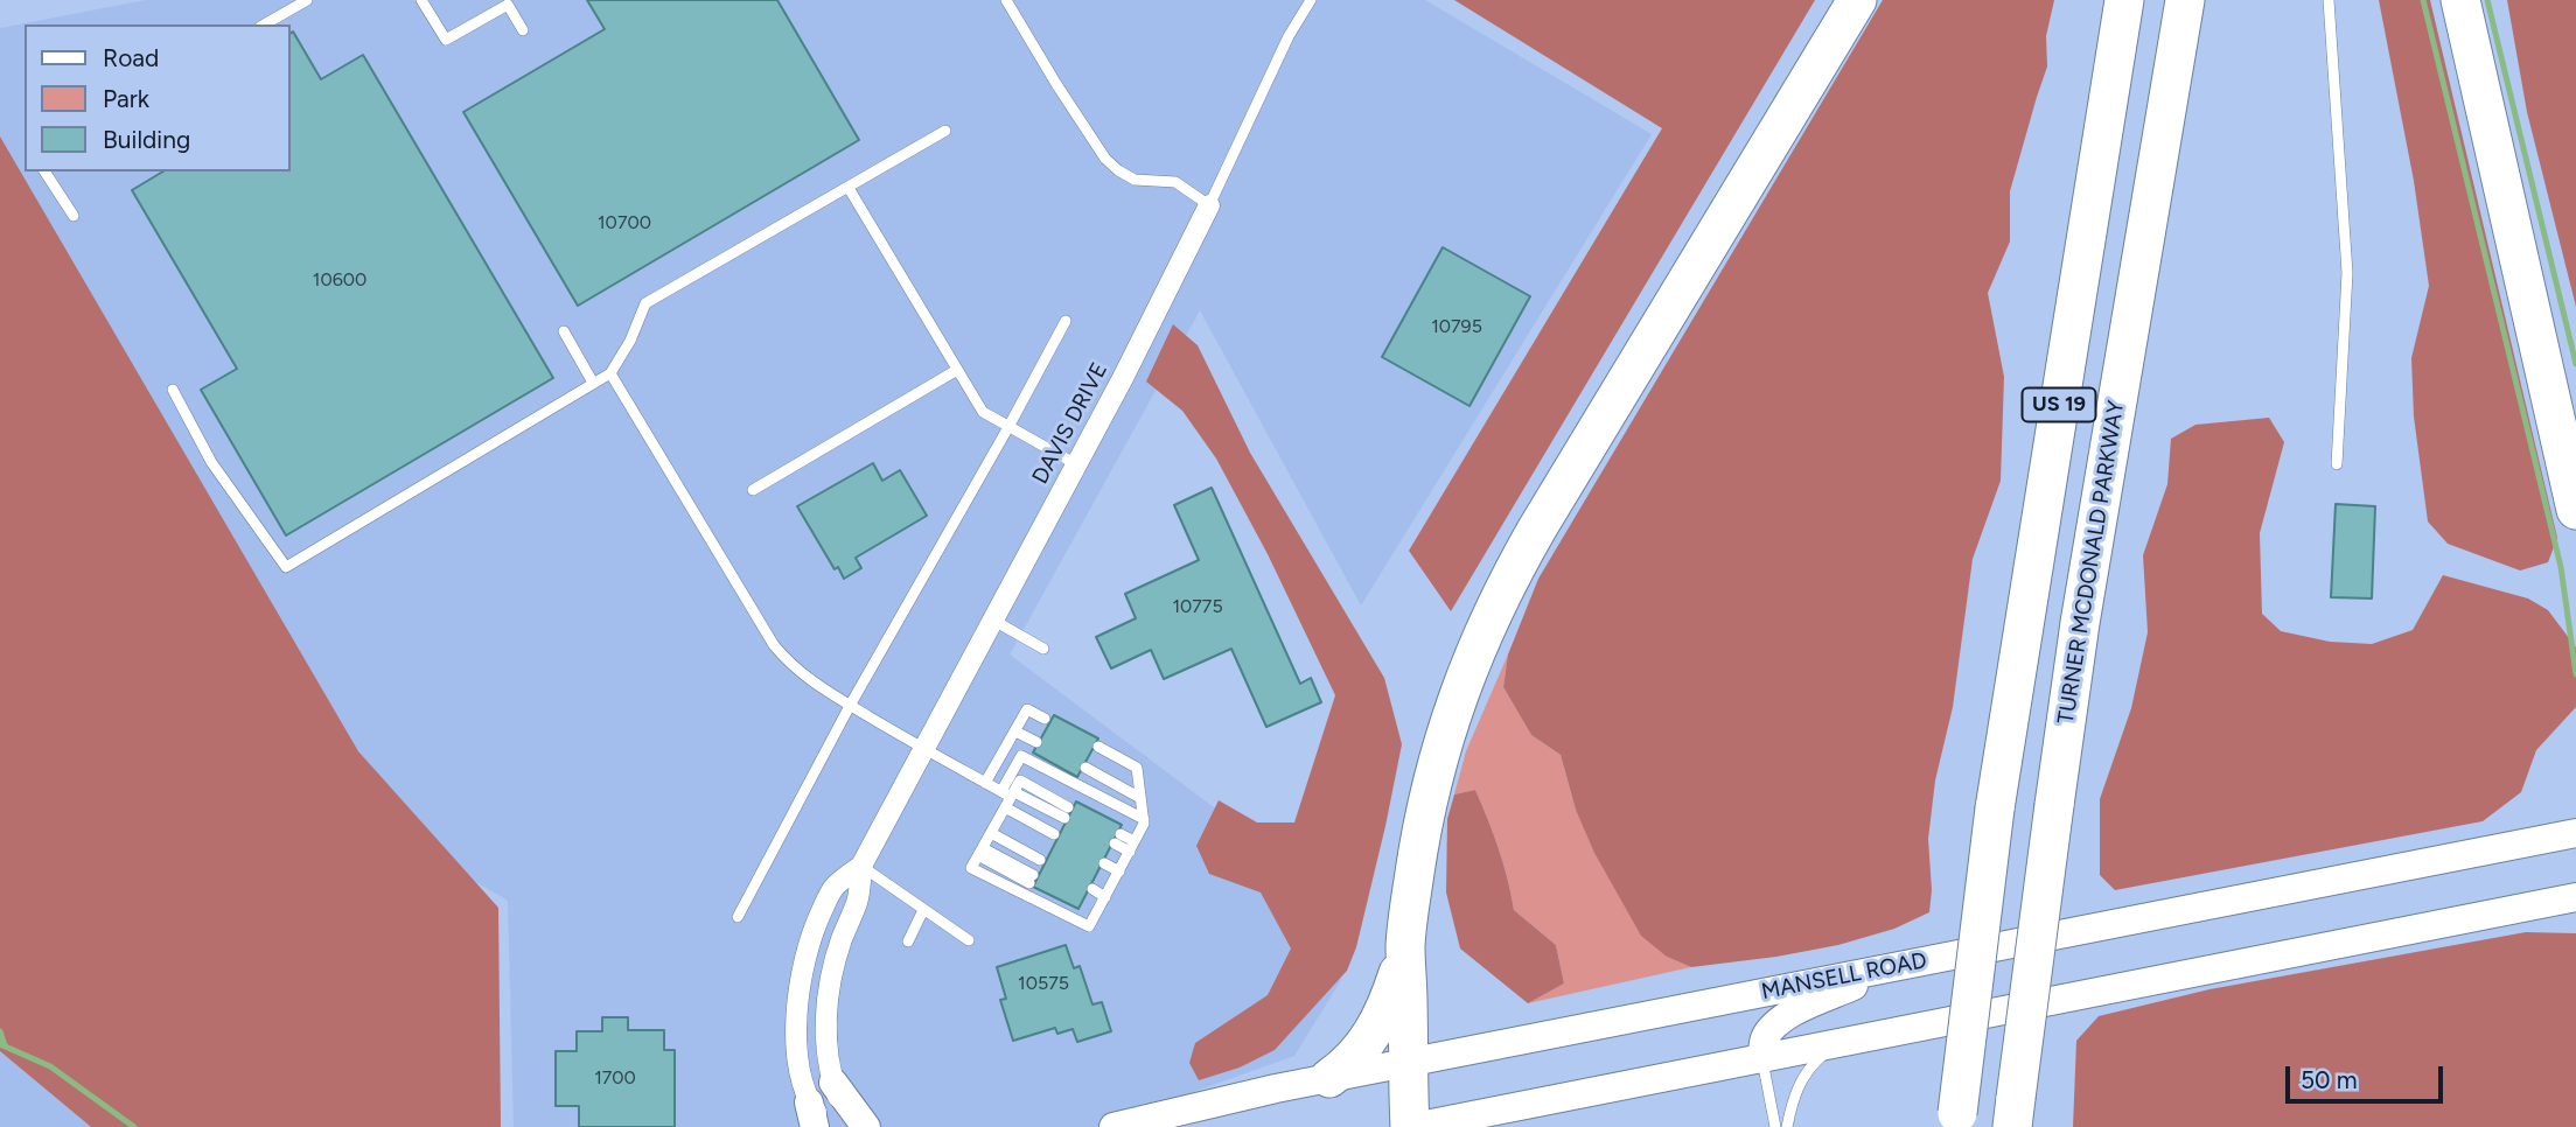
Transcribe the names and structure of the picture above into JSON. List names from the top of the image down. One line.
{"streets":{"highway":["US 19","TURNER MCDONALD PARKWAY"],"main road":["MANSELL ROAD"],"street":["DAVIS DRIVE"]},"house_numbers":["10700","10600","10795","10775","10575","1700"],"legend":["Road","Park","Building"],"scale_bar":"50 m"}
